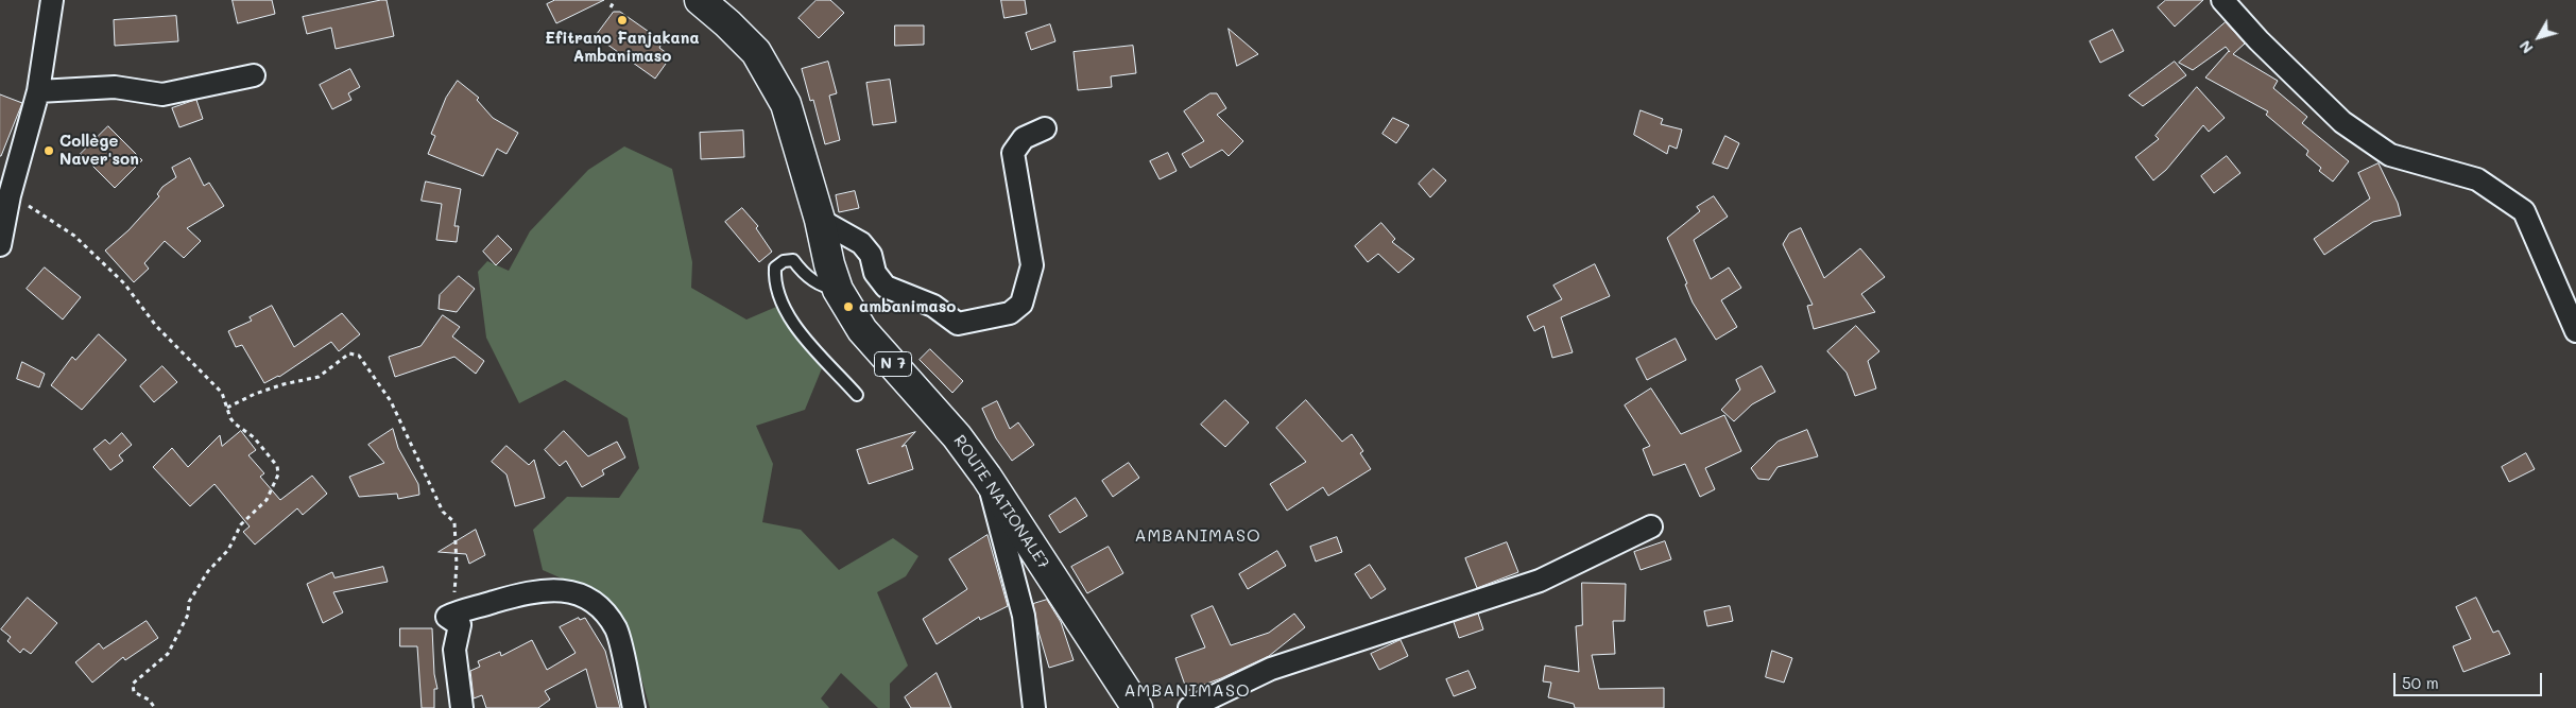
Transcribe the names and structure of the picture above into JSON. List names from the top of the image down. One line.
{"streets":{"main road":["N 7","ROUTE NATIONALE7"]},"districts":["AMBANIMASO","AMBANIMASO"],"places":["Efitrano Fanjakana Ambanimaso","Collège Naver'son","ambanimaso"],"scale_bar":"50 m","north":"bottom left"}
